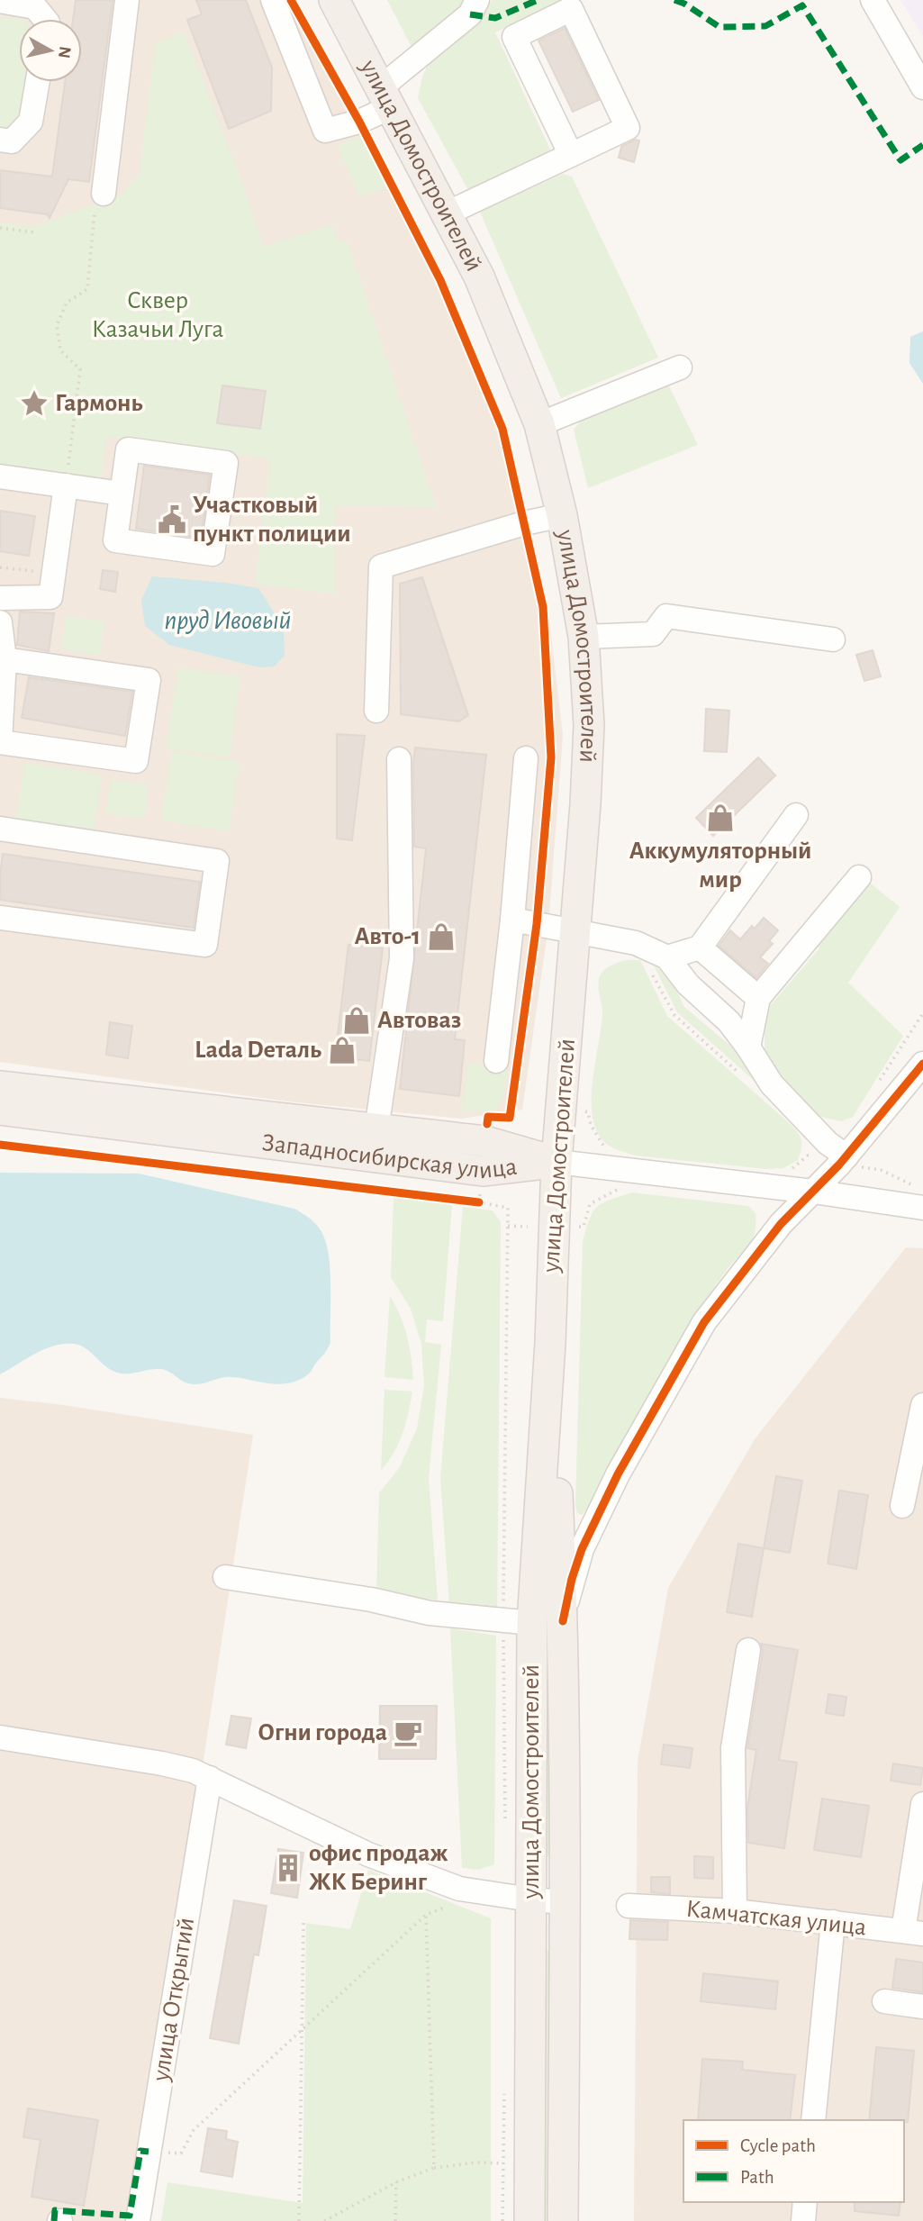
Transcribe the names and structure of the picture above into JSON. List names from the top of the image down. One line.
{"streets":{"main road":["улица Домостроителей","Западносибирская улица"],"street":["Камчатская улица","улица Открытий"]},"crossings":[["улица Домостроителей","Западносибирская улица"]],"water":["пруд Ивовый"],"parks":["Сквер Казачьи Луга"],"places":{"place":["Гармонь"],"public building":["Участковый пункт полиции"],"shop":["Аккумуляторный мир","Авто-1","Автоваз","Lada Dеталь"],"cafe":["Огни города"],"building":["офис продаж ЖК Беринг"]},"legend":["Cycle path","Path"],"north":"right"}
